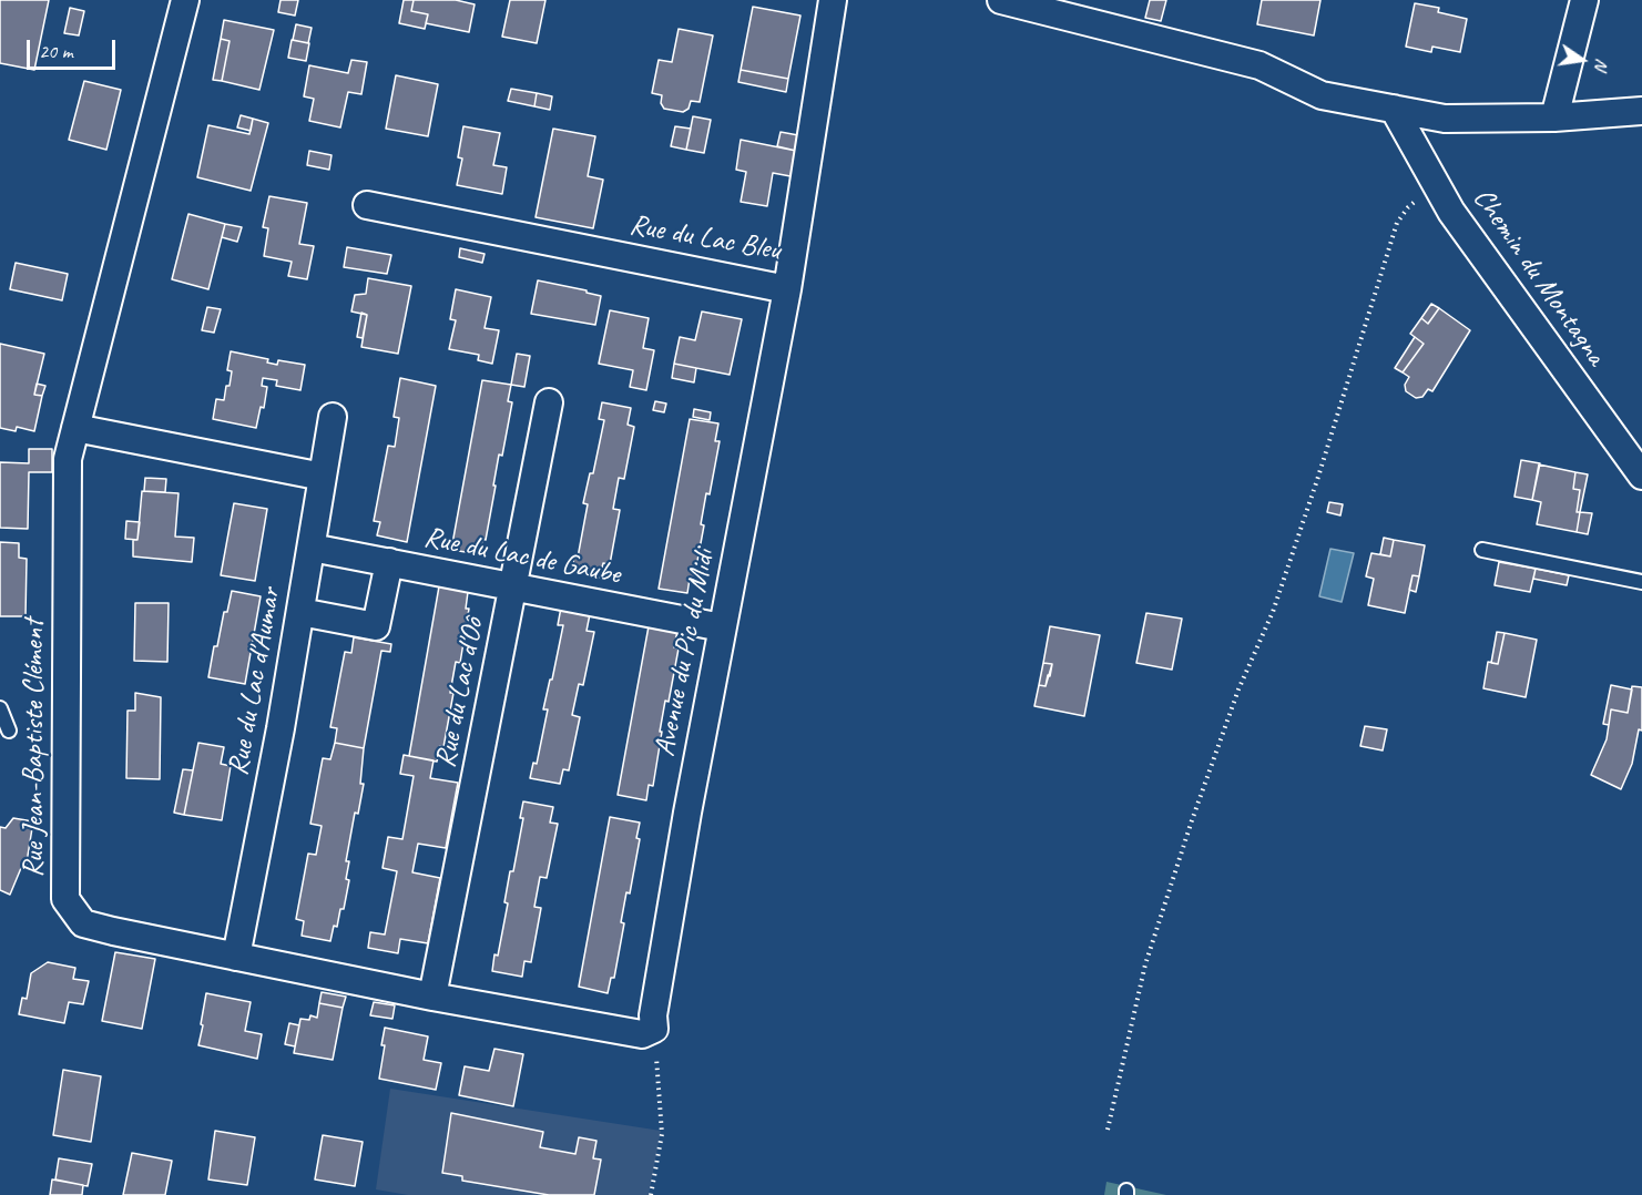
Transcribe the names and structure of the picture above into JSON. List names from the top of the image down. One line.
{"streets":{"street":["Rue du Lac Bleu","Chemin du Montagna","Rue du Lac de Gaube","Avenue du Pic du Midi","Rue du Lac d'Aumar","Rue du Lac d'Oô","Rue Jean-Baptiste Clément"]},"crossings":[["Rue du Lac Bleu","Avenue du Pic du Midi"],["Rue du Lac de Gaube","Avenue du Pic du Midi"],["Rue du Lac de Gaube","Rue du Lac d'Aumar"],["Rue du Lac de Gaube","Rue du Lac d'Oô"],["Avenue du Pic du Midi","Rue Jean-Baptiste Clément"],["Rue du Lac d'Aumar","Rue Jean-Baptiste Clément"],["Rue du Lac d'Oô","Rue Jean-Baptiste Clément"]],"scale_bar":"20 m","north":"right"}
